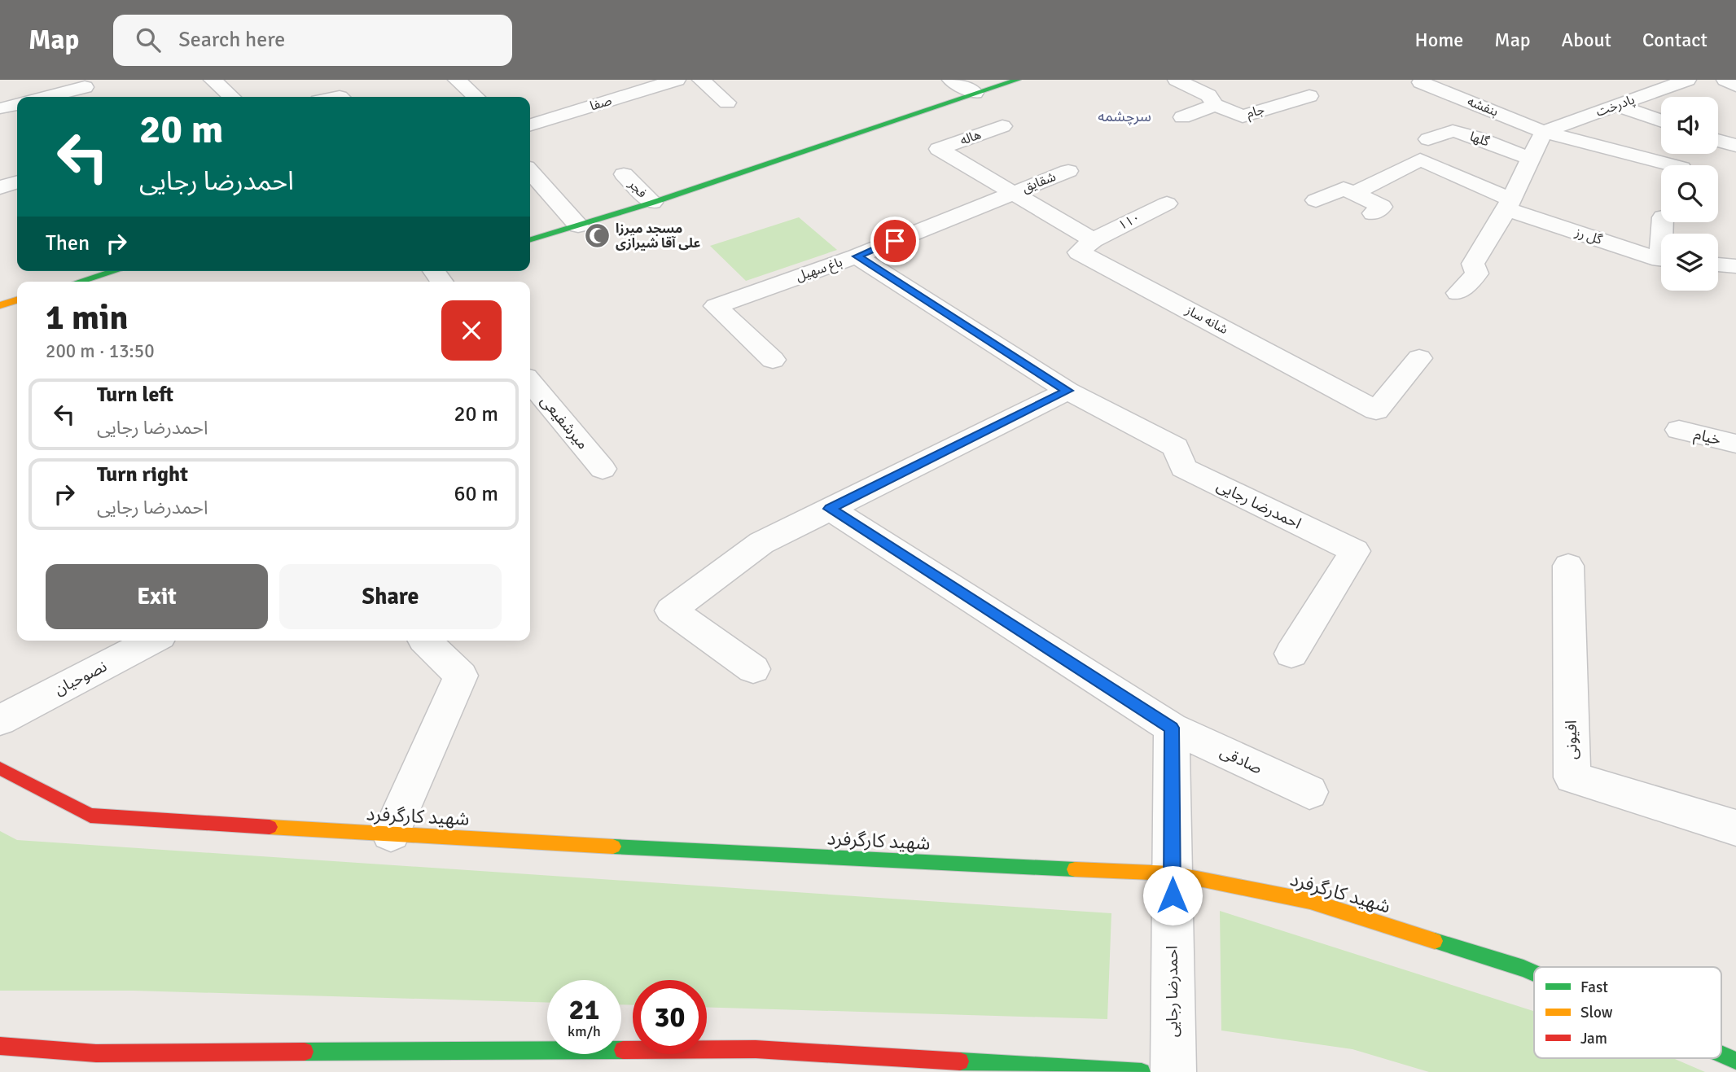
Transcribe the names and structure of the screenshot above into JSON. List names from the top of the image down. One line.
{"streets":{"street":["صفا","پادرخت","بنفشه","جام","هاله","گلها","شقایق","فجر","۱۱۰","گل رز","باغ سهیل","شانه ساز","میرشفیعی","خیام","احمدرضا رجایی","نصوحیان","افیونی","صادقی","شهید کارگرفرد"]},"crossings":[["پادرخت","بنفشه"],["هاله","شقایق"],["هاله","باغ سهیل"],["شقایق","باغ سهیل"],["۱۱۰","شانه ساز"],["باغ سهیل","احمدرضا رجایی"],["احمدرضا رجایی","صادقی"],["احمدرضا رجایی","شهید کارگرفرد"]],"districts":["سرچشمه"],"places":{"mosque":["مسجد میرزا علی آقا شیرازی"]},"legend":["Fast","Slow","Jam"],"page":{"header":"Map","search":"Search here","nav":["Home","Map","About","Contact"],"turn":["20 m","احمدرضا رجایی"],"then":"Then","heading":["1 min","200 m · 13:50"],"list":[{"name":"Turn left","note":"احمدرضا رجایی","value":"20 m"},{"name":"Turn right","note":"احمدرضا رجایی","value":"60 m"}],"buttons":["Exit","Share"],"speed":"21 km/h","limit":"30"}}
